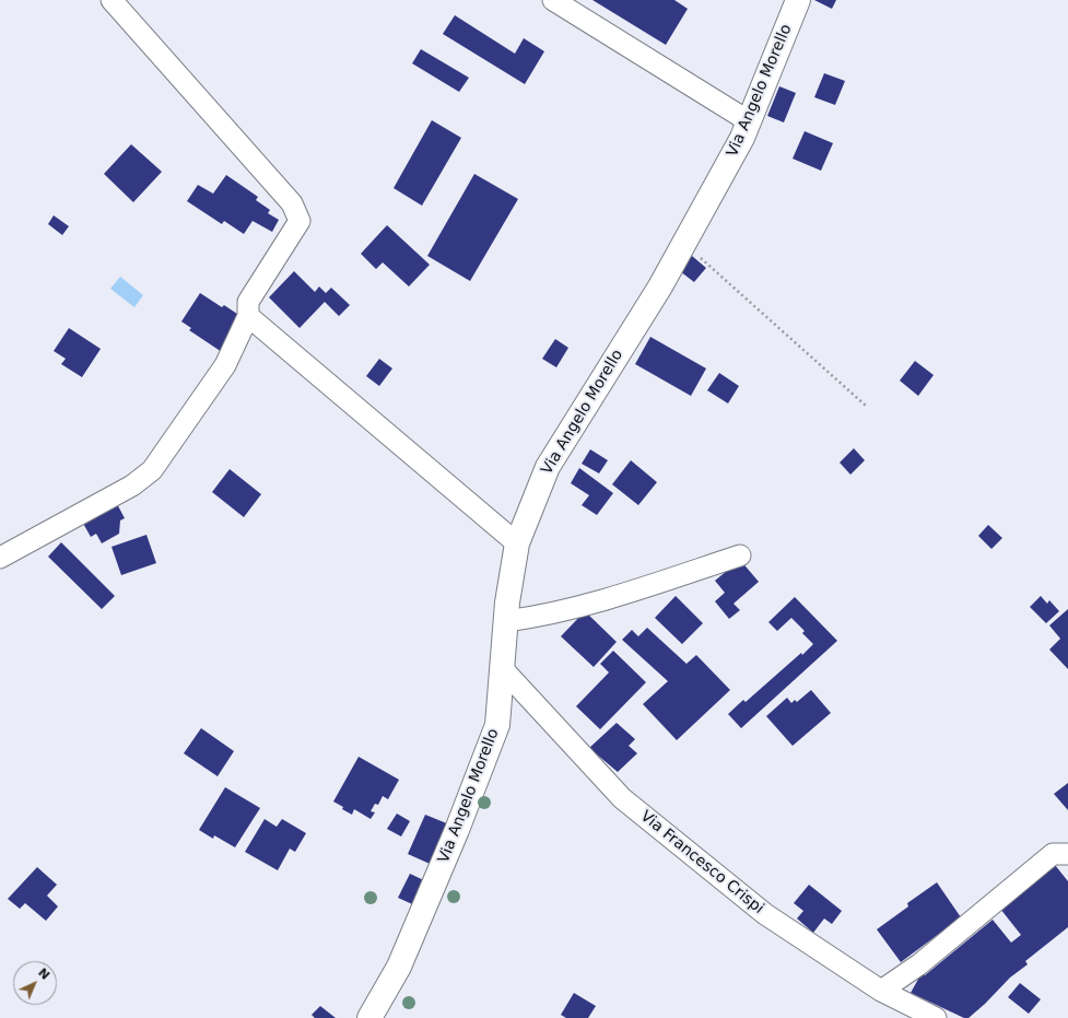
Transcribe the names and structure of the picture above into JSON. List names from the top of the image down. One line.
{"streets":{"street":["Via Angelo Morello","Via Francesco Crispi"]},"crossings":[["Via Angelo Morello","Via Francesco Crispi"]],"north":"top right"}
